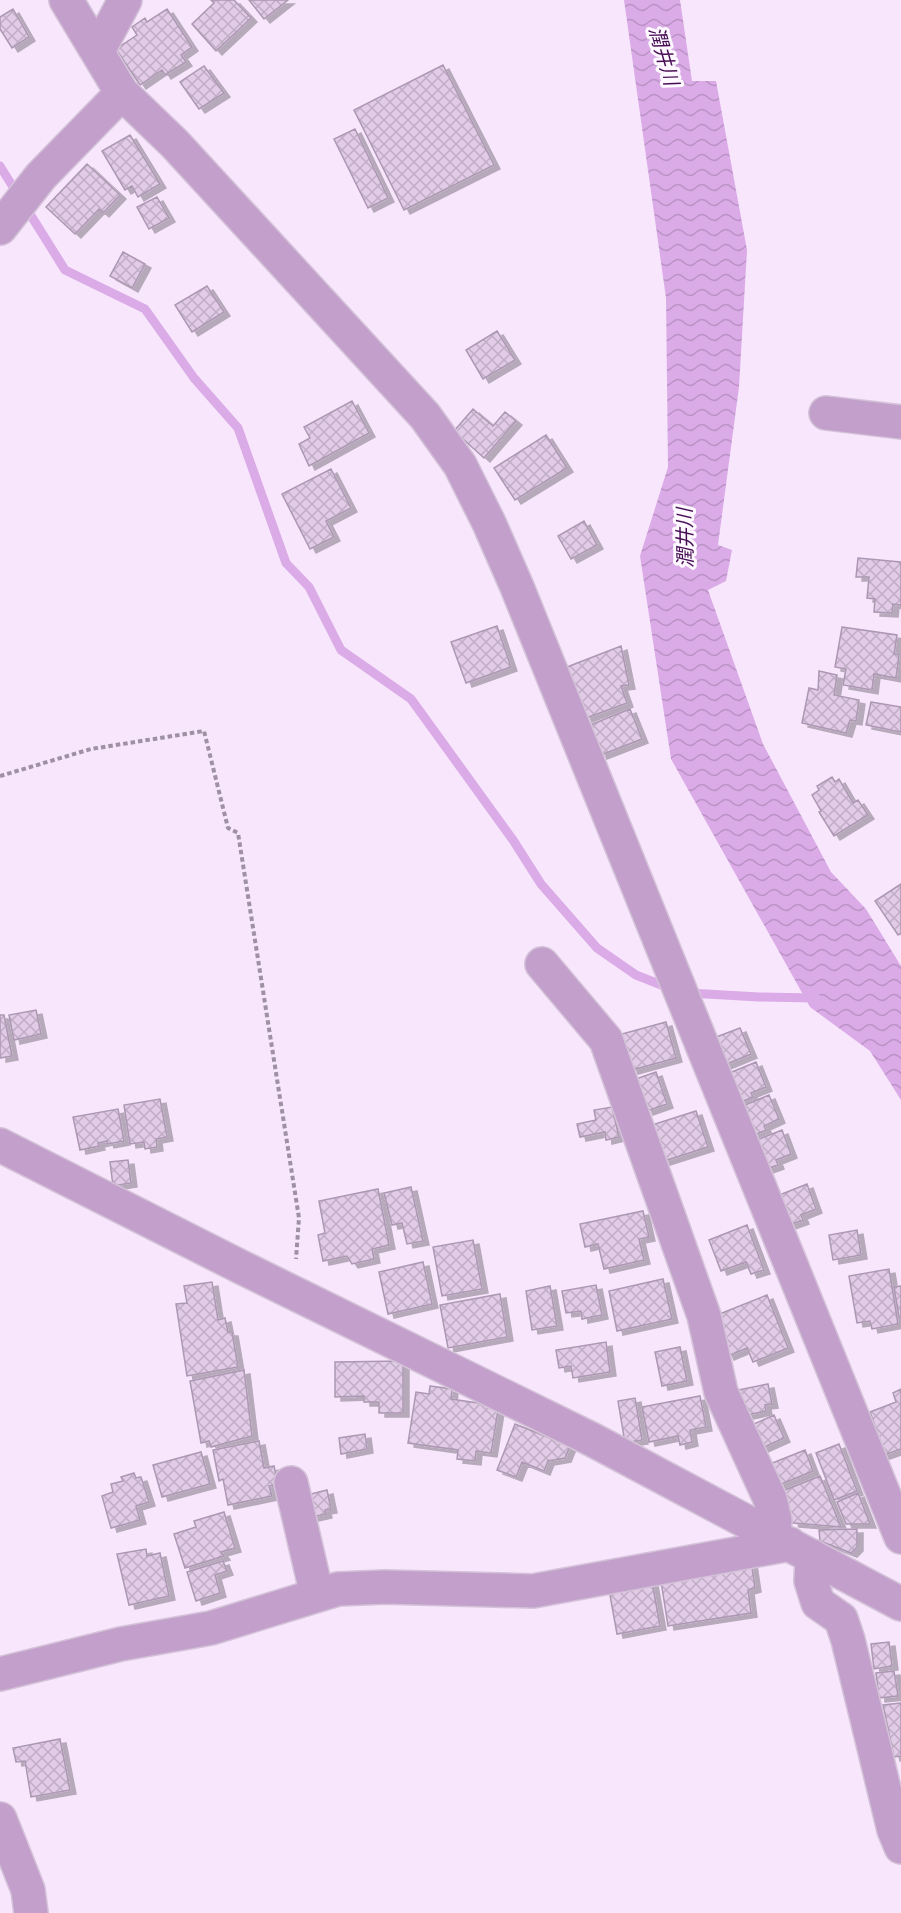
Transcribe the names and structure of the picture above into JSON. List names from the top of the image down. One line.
{"water":["潤井川"]}
